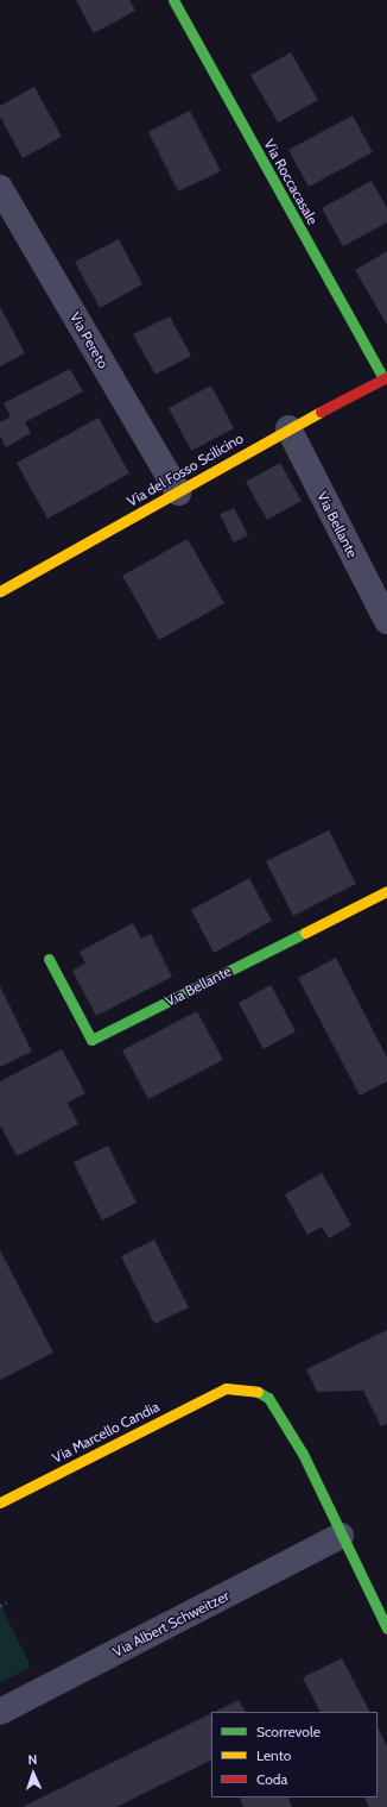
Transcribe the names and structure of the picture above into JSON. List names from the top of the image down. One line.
{"streets":{"street":["Via Roccacasale","Via Pereto","Via del Fosso Scilicino","Via Bellante","Via Marcello Candia","Via Albert Schweitzer"]},"crossings":[["Via Roccacasale","Via del Fosso Scilicino"],["Via Pereto","Via del Fosso Scilicino"],["Via del Fosso Scilicino","Via Bellante"],["Via Marcello Candia","Via Albert Schweitzer"]],"legend":["Scorrevole","Lento","Coda"],"north":"top"}
